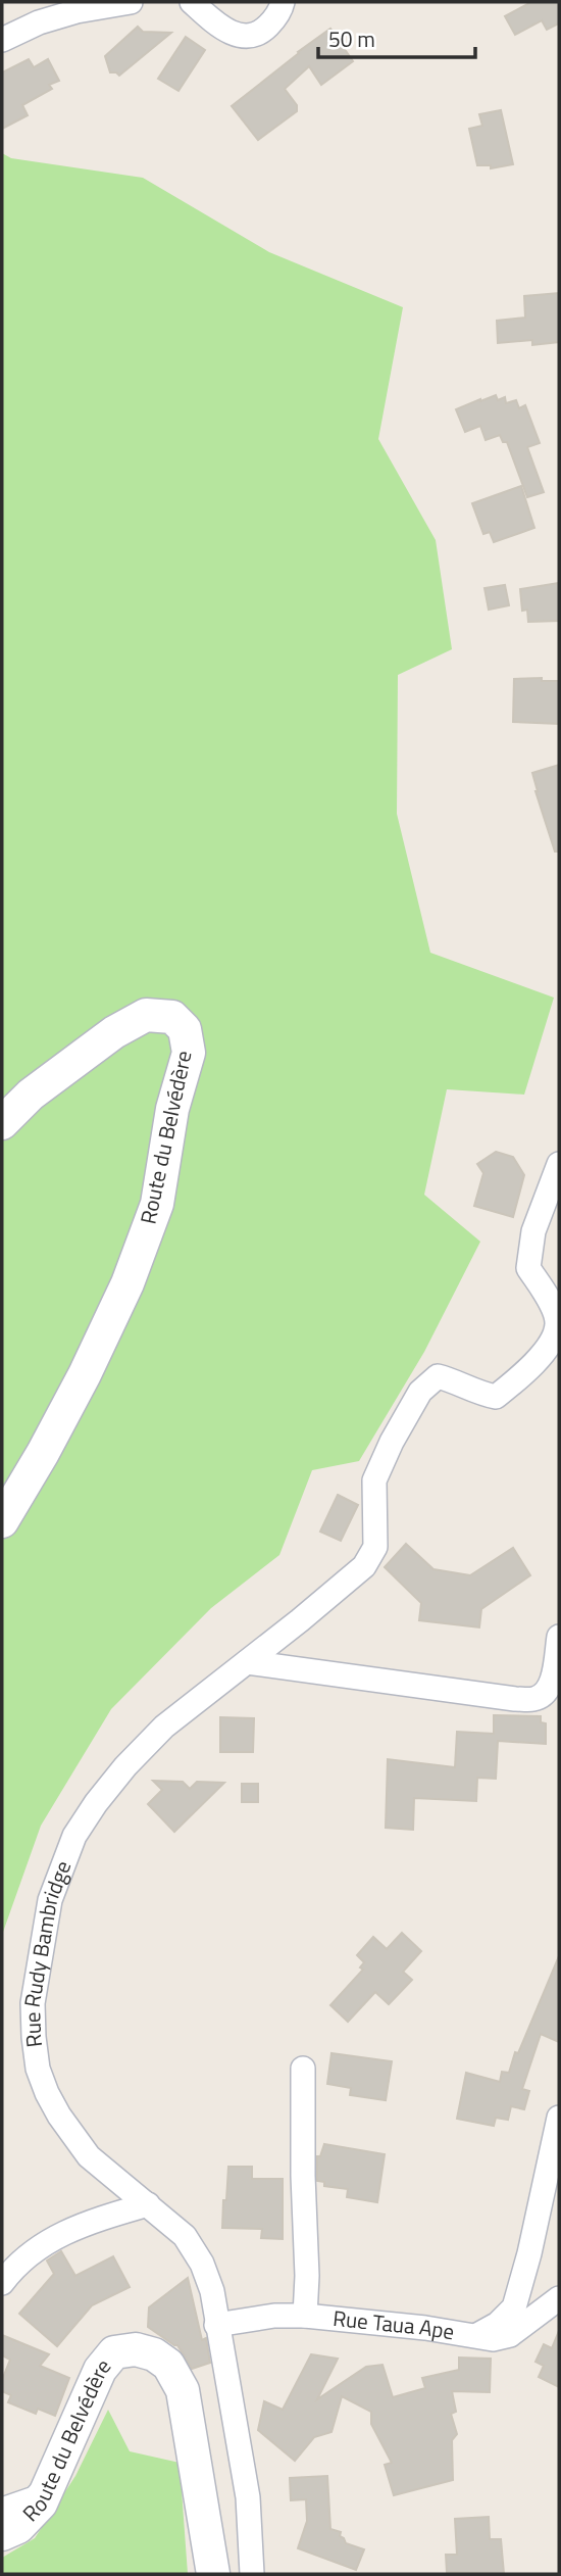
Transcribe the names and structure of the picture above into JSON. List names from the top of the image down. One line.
{"streets":{"street":["Route du Belvédère","Rue Rudy Bambridge","Rue Taua Ape"]},"crossings":[["Rue Rudy Bambridge","Rue Taua Ape"]],"scale_bar":"50 m"}
